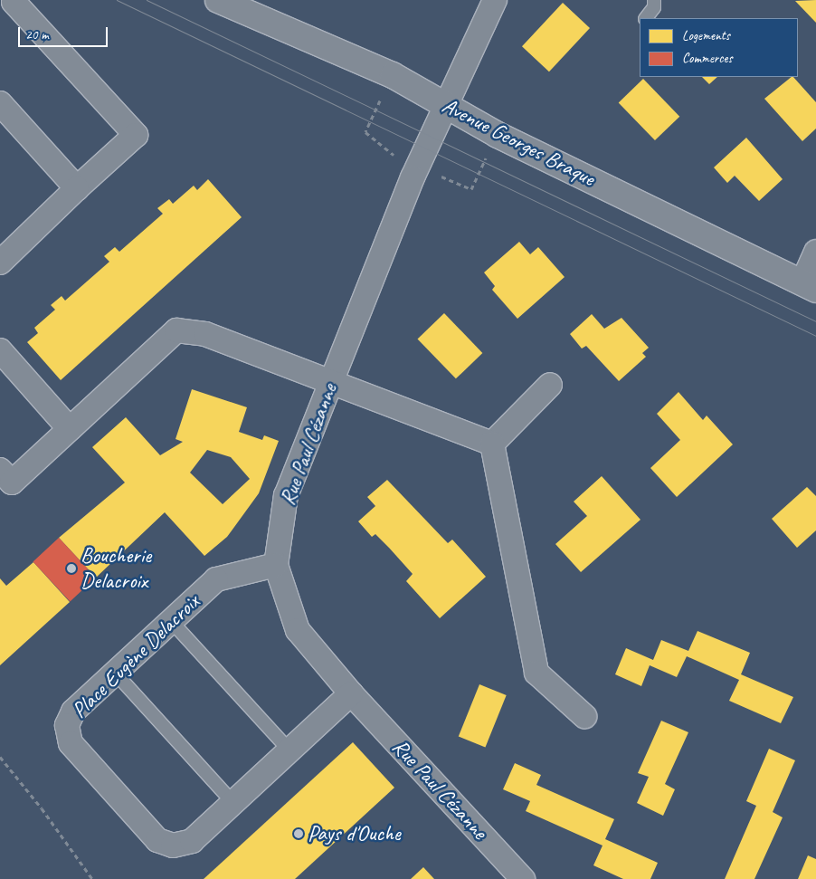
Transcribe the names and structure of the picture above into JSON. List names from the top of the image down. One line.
{"streets":{"street":["Avenue Georges Braque","Rue Paul Cézanne","Place Eugène Delacroix"]},"crossings":[["Avenue Georges Braque","Rue Paul Cézanne"],["Rue Paul Cézanne","Place Eugène Delacroix"]],"places":["Boucherie Delacroix","Pays d'Ouche"],"legend":["Logements","Commerces"],"scale_bar":"20 m"}
